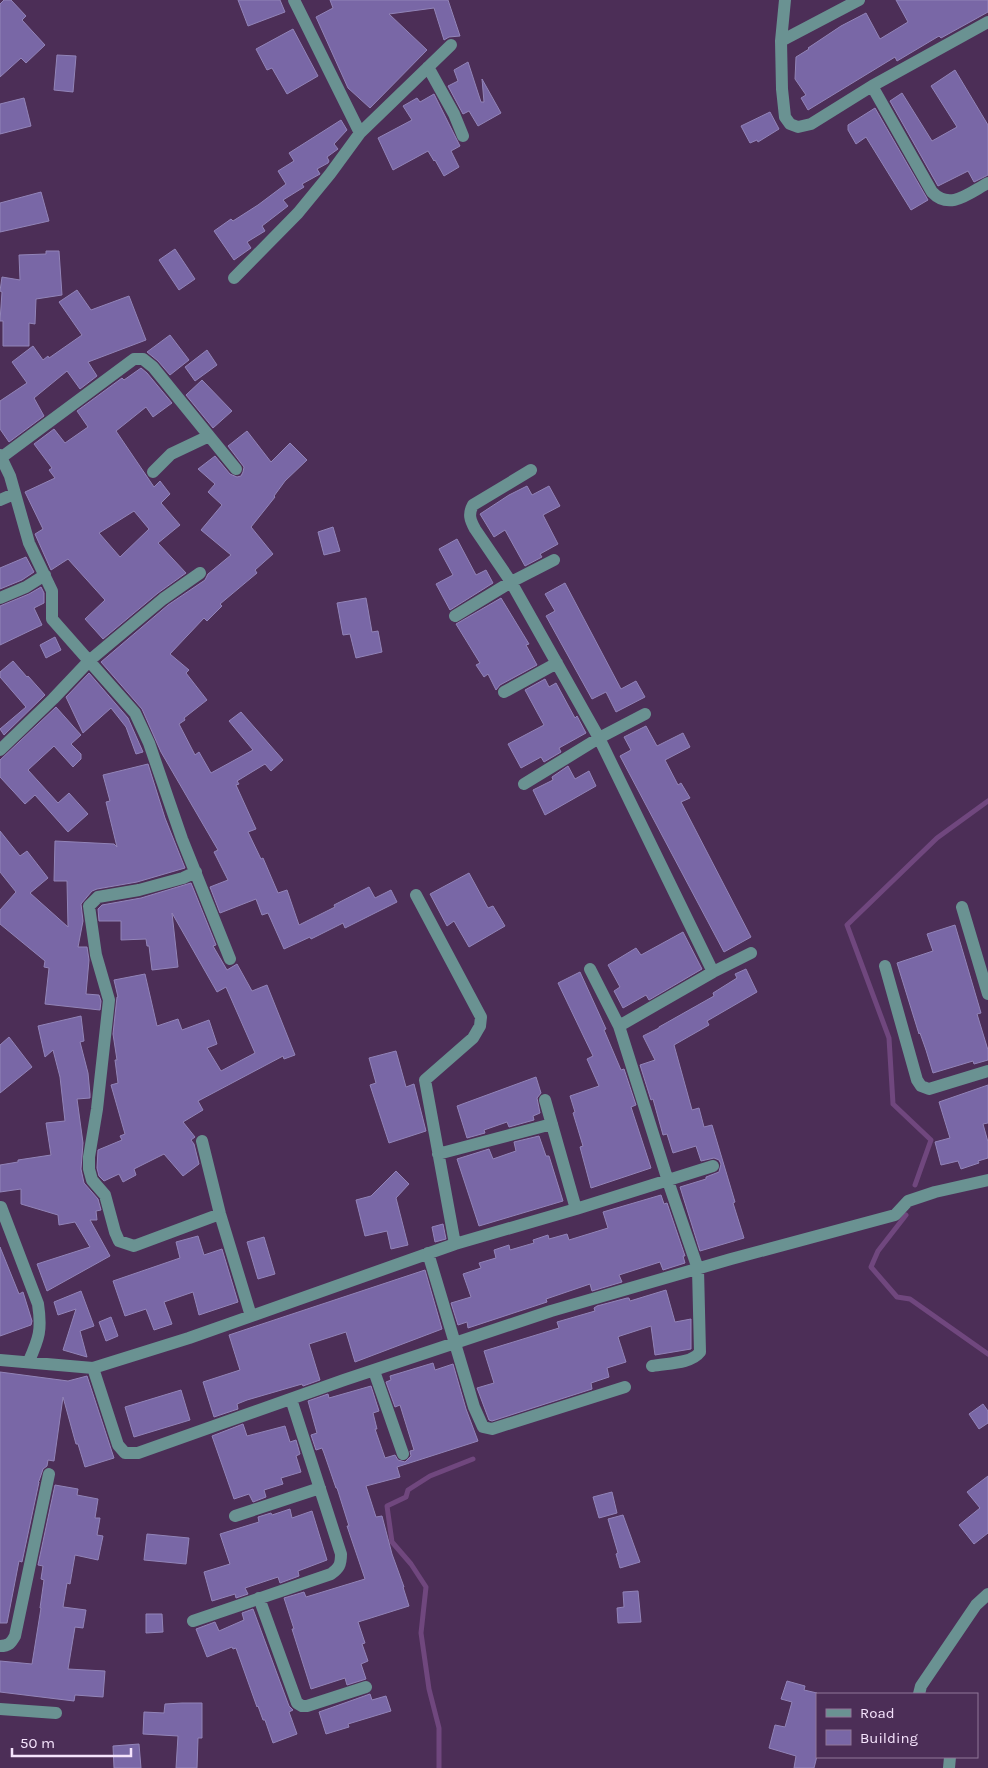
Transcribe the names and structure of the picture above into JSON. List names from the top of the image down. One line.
{"legend":["Road","Building"],"scale_bar":"50 m"}
